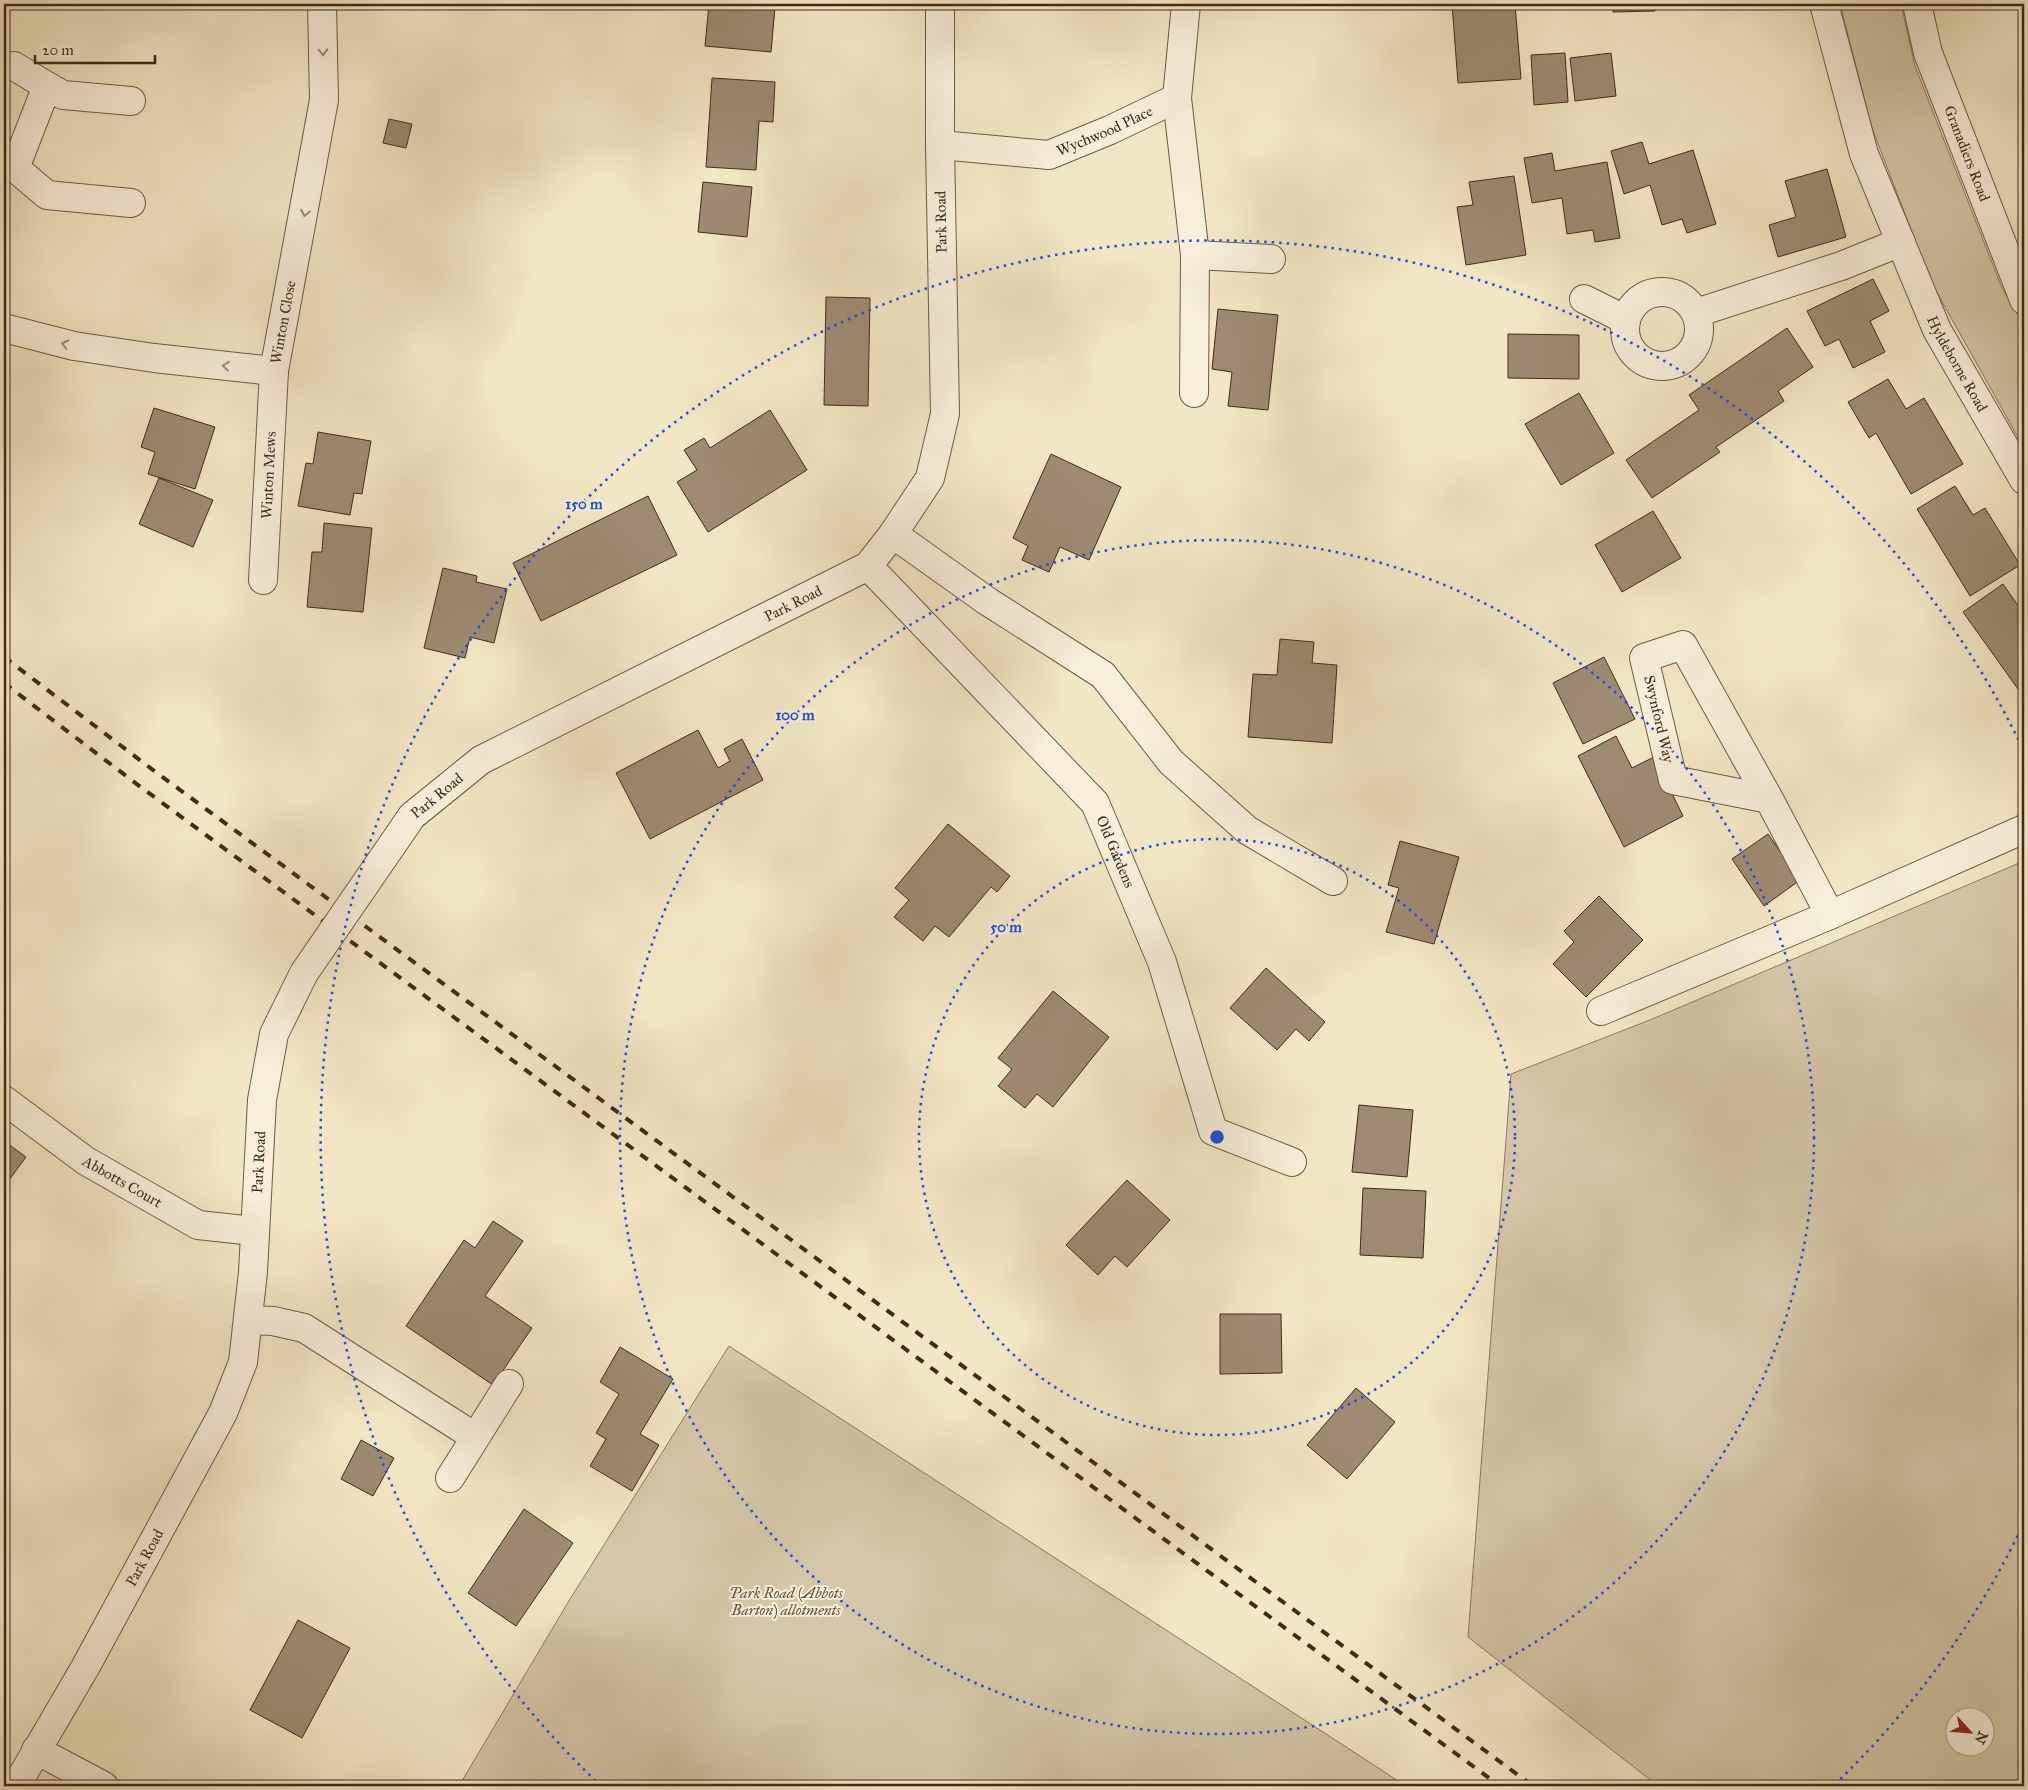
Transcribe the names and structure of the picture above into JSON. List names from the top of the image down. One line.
{"streets":{"street":["Wychwood Place","Granadiers Road","Park Road","Winton Close","Hyldeborne Road","Winton Mews","Swynford Way","Old Gardens","Abbotts Court"]},"crossings":[["Wychwood Place","Park Road"],["Park Road","Old Gardens"],["Park Road","Abbotts Court"],["Winton Close","Winton Mews"]],"parks":["Park Road (Abbots Barton) allotments"],"scale_bar":"20 m","north":"bottom right","rings":["150 m","100 m","50 m"]}
